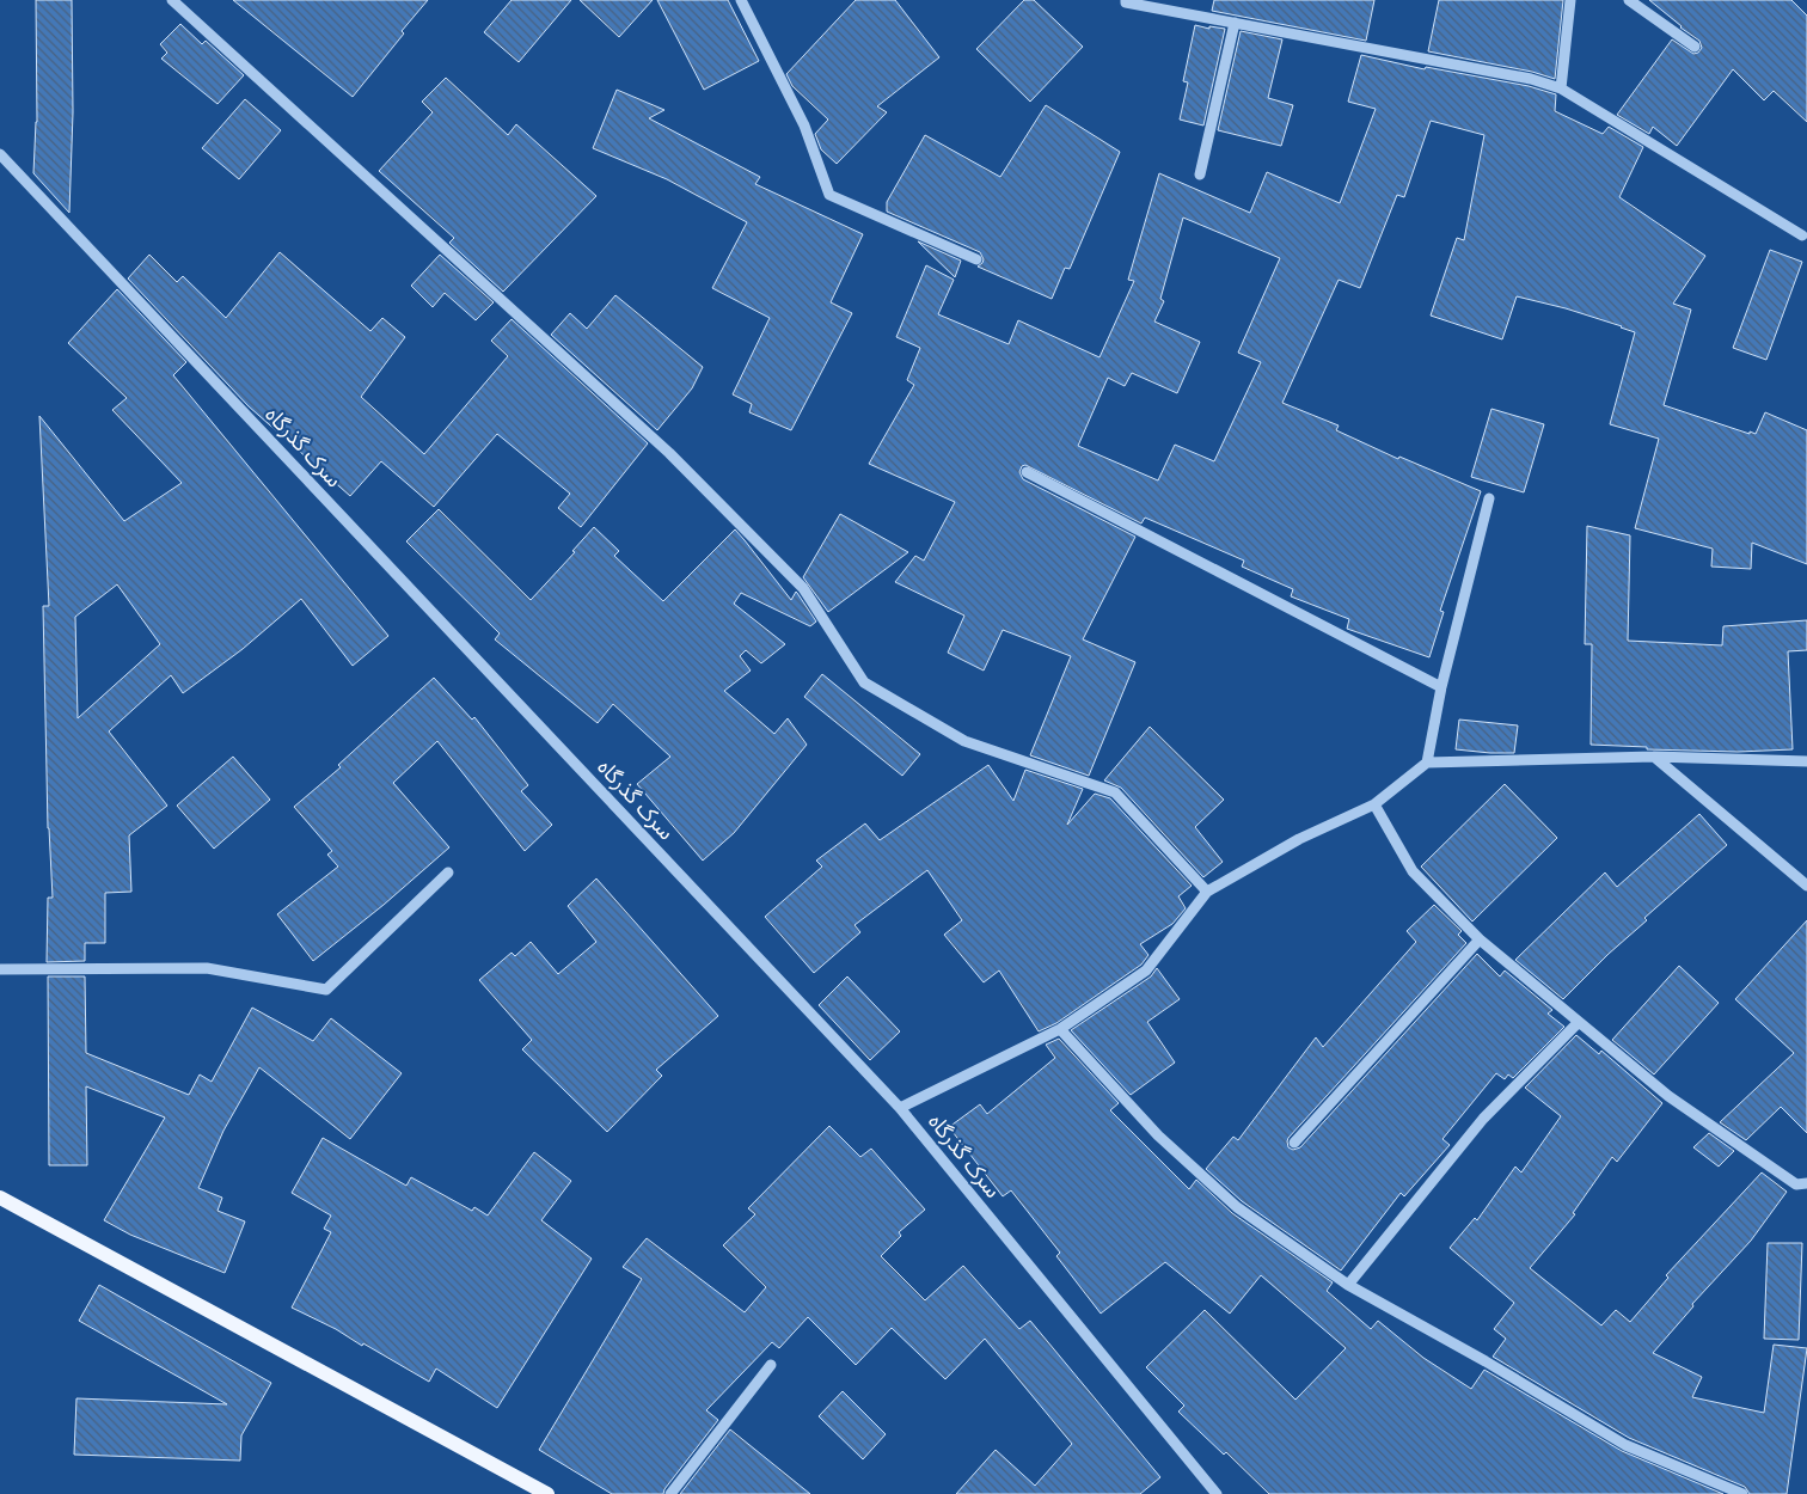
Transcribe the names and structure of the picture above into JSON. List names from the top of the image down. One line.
{"streets":{"street":["سرک گذرگاه"]}}
